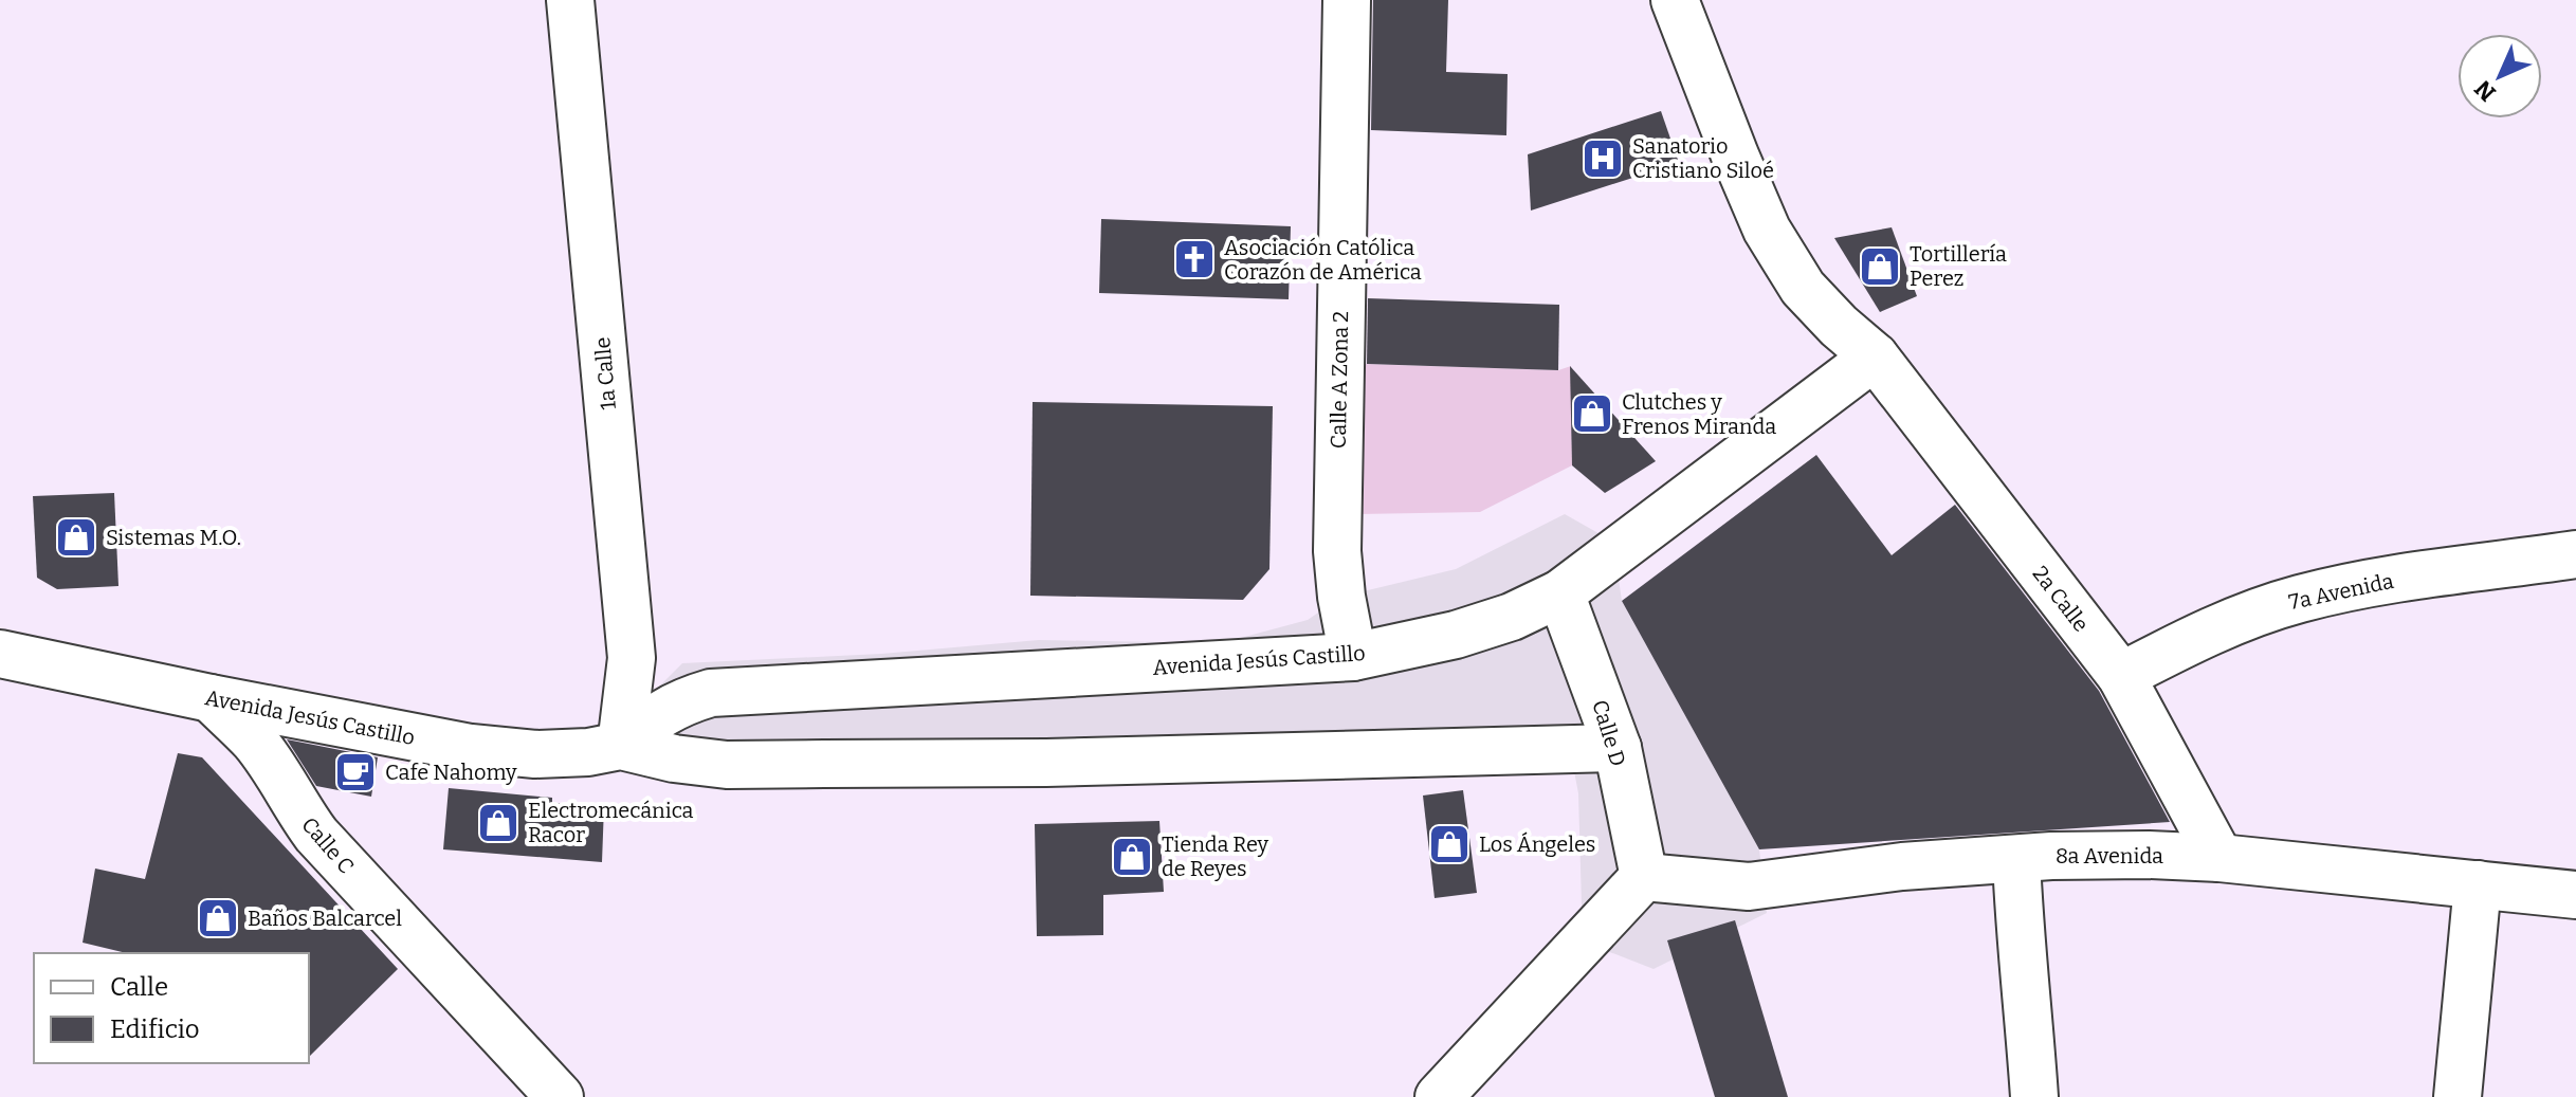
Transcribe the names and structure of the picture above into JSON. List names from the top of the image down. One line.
{"streets":{"street":["1a Calle","Calle A Zona 2","7a Avenida","2a Calle","Avenida Jesús Castillo","Calle D","Calle C","8a Avenida"]},"crossings":[["1a Calle","Avenida Jesús Castillo"],["Calle A Zona 2","Avenida Jesús Castillo"],["7a Avenida","2a Calle"],["2a Calle","Avenida Jesús Castillo"],["2a Calle","8a Avenida"],["Avenida Jesús Castillo","Calle D"],["Avenida Jesús Castillo","Calle C"],["Calle D","8a Avenida"]],"places":{"hospital":["Sanatorio Cristiano Siloé"],"church":["Asociación Católica Corazón de América"],"shop":["Tortillería Perez","Clutches y Frenos Miranda","Sistemas M.O.","Electromecánica Racor","Los Ángeles","Tienda Rey de Reyes","Baños Balcarcel"],"cafe":["Cafe Nahomy"]},"legend":["Calle","Edificio"],"north":"bottom left"}
